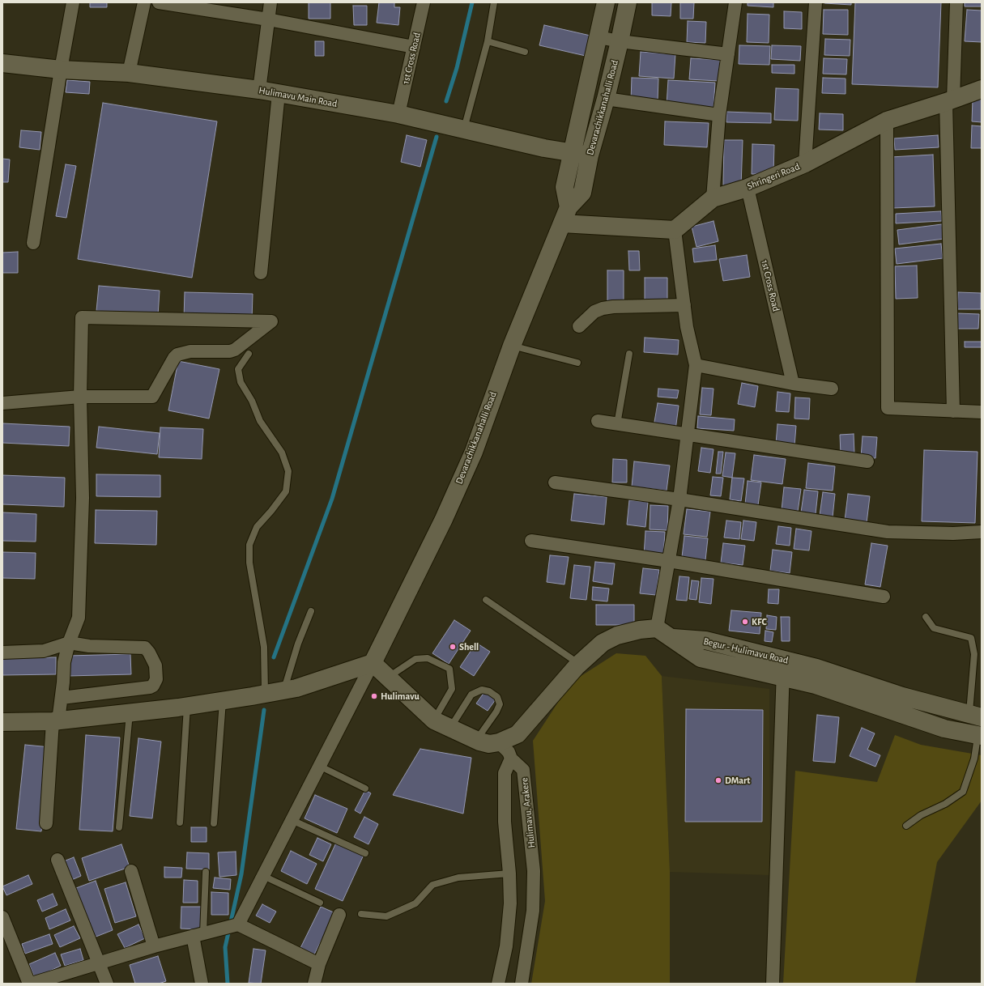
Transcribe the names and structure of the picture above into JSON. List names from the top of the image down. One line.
{"streets":{"main road":["Hulimavu Main Road","Devarachikkanahalli Road","Shringeri Road","Begur - Hulimavu Road"],"street":["1st Cross Road","Hulimavu, Arakere"]},"crossings":[["1st Cross Road","Hulimavu Main Road"],["1st Cross Road","Shringeri Road"],["Hulimavu Main Road","Devarachikkanahalli Road"]],"places":["KFC","Shell","Hulimavu","DMart"]}
